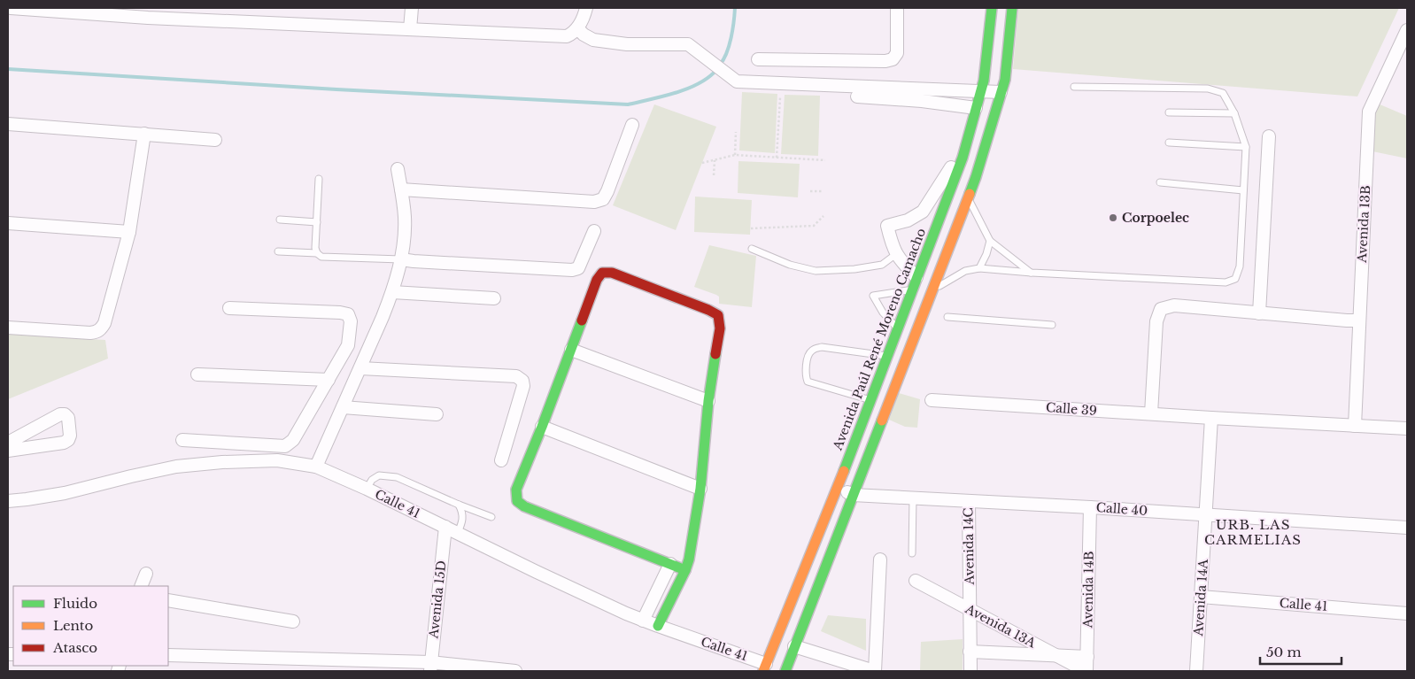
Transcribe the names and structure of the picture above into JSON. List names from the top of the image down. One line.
{"streets":{"main road":["Avenida Paúl René Moreno Camacho"],"street":["Avenida 13B","Calle 39","Calle 41","Calle 40","Avenida 14C","Avenida 14B","Avenida 14A","Avenida 15D","Avenida 13A"]},"crossings":[["Avenida 13B","Calle 39"],["Avenida Paúl René Moreno Camacho","Calle 41"],["Avenida Paúl René Moreno Camacho","Calle 40"],["Calle 39","Avenida 14A"],["Calle 41","Avenida 14A"],["Calle 41","Avenida 15D"],["Calle 40","Avenida 14C"],["Calle 40","Avenida 14B"],["Calle 40","Avenida 14A"],["Avenida 14B","Avenida 13A"]],"districts":["URB. LAS CARMELIAS"],"places":["Corpoelec"],"legend":["Fluido","Lento","Atasco"],"scale_bar":"50 m"}
